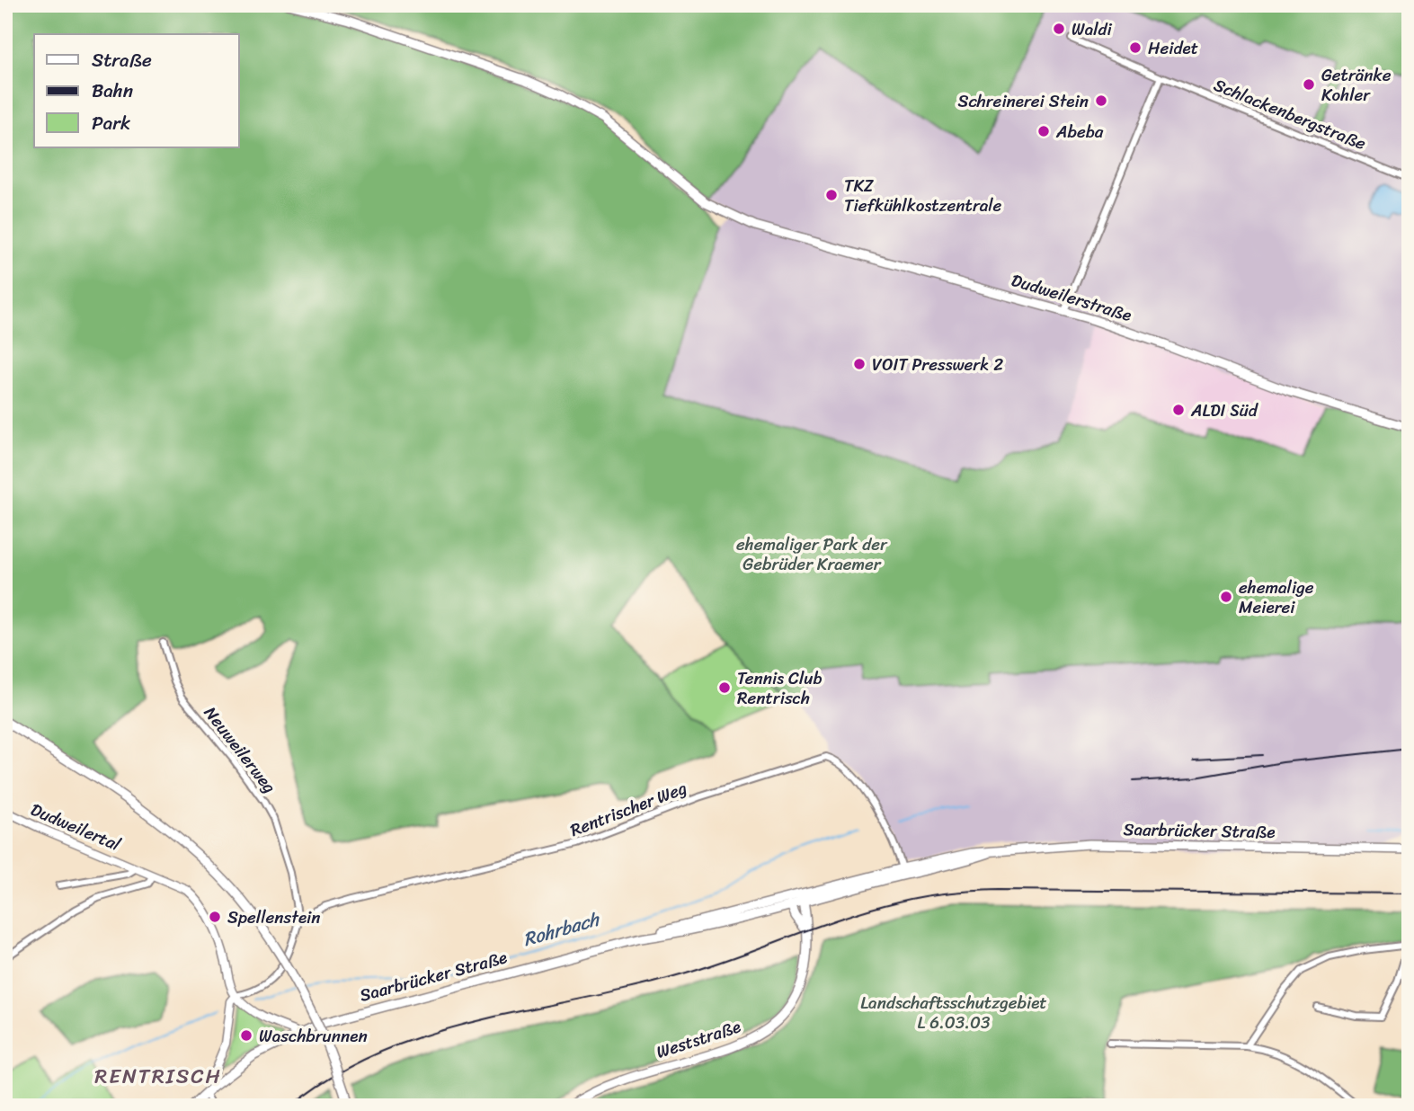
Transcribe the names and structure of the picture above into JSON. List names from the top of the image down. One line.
{"streets":{"main road":["Dudweilerstraße","Saarbrücker Straße","Weststraße"],"street":["Schlackenbergstraße","Neuweilerweg","Rentrischer Weg","Dudweilertal"]},"crossings":[["Neuweilerweg","Rentrischer Weg"],["Neuweilerweg","Dudweilertal"],["Rentrischer Weg","Saarbrücker Straße"],["Saarbrücker Straße","Weststraße"]],"districts":["RENTRISCH"],"water":["Rohrbach"],"parks":["ehemaliger Park der Gebrüder Kraemer","Landschaftsschutzgebiet L 6.03.03"],"places":["Waldi","Heidet","Getränke Kohler","Schreinerei Stein","Abeba","TKZ Tiefkühlkostzentrale","VOIT Presswerk 2","ALDI Süd","ehemalige Meierei","Tennis Club Rentrisch","Spellenstein","Waschbrunnen"],"legend":["Straße","Bahn","Park"]}
